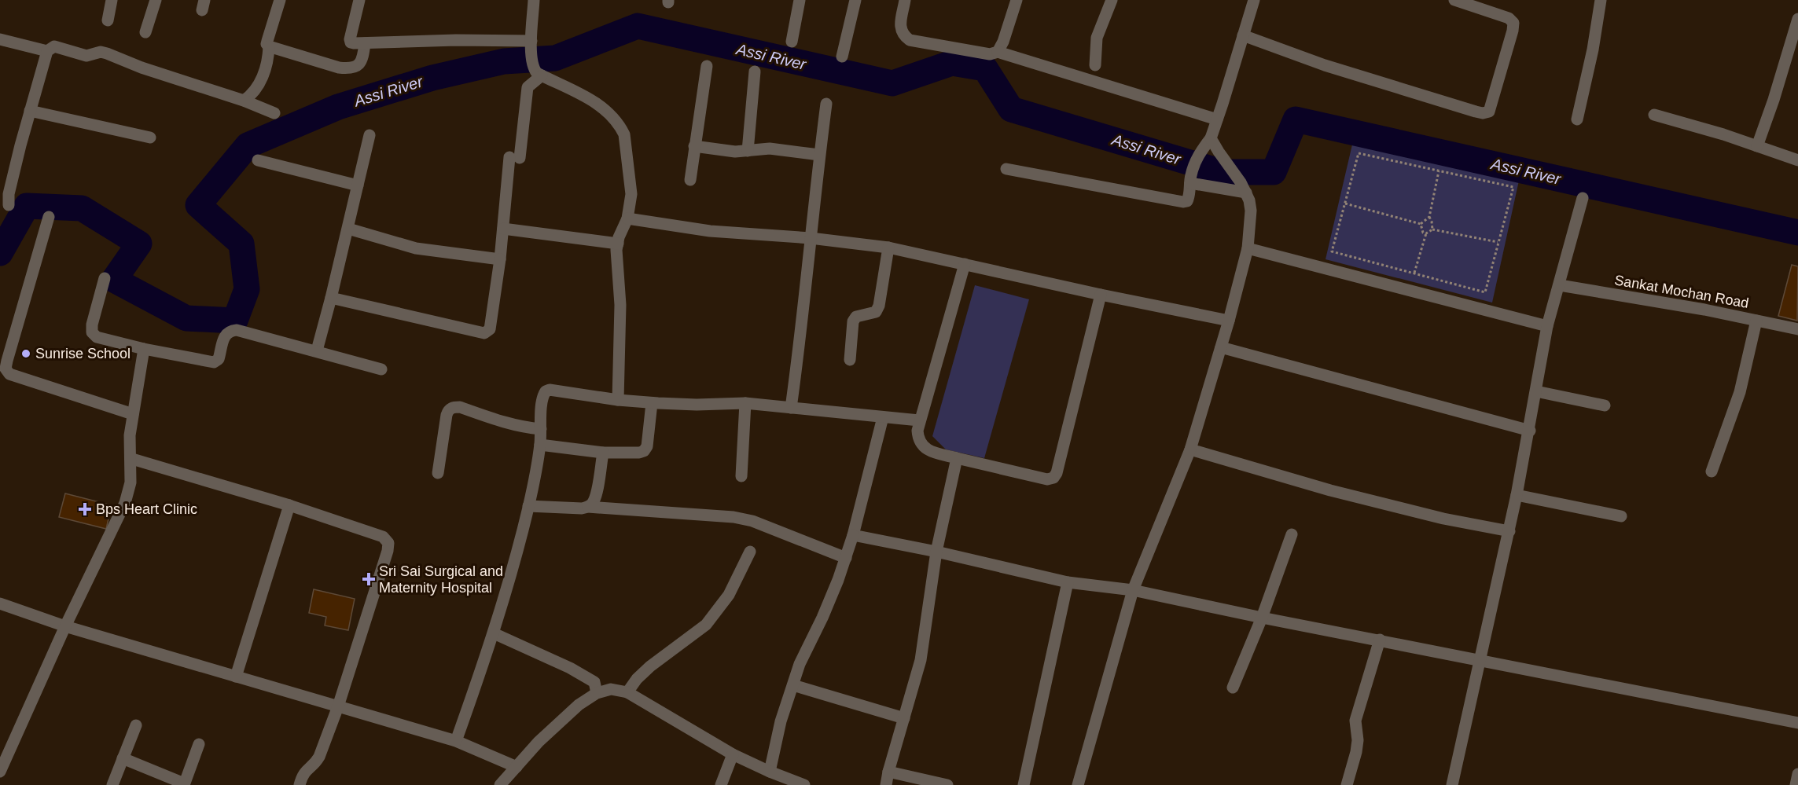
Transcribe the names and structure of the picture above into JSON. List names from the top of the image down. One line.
{"streets":{"street":["Sankat Mochan Road"]},"water":["Assi River"],"places":{"other":["Sunrise School"],"health":["Bps Heart Clinic","Sri Sai Surgical and Maternity Hospital"]}}
